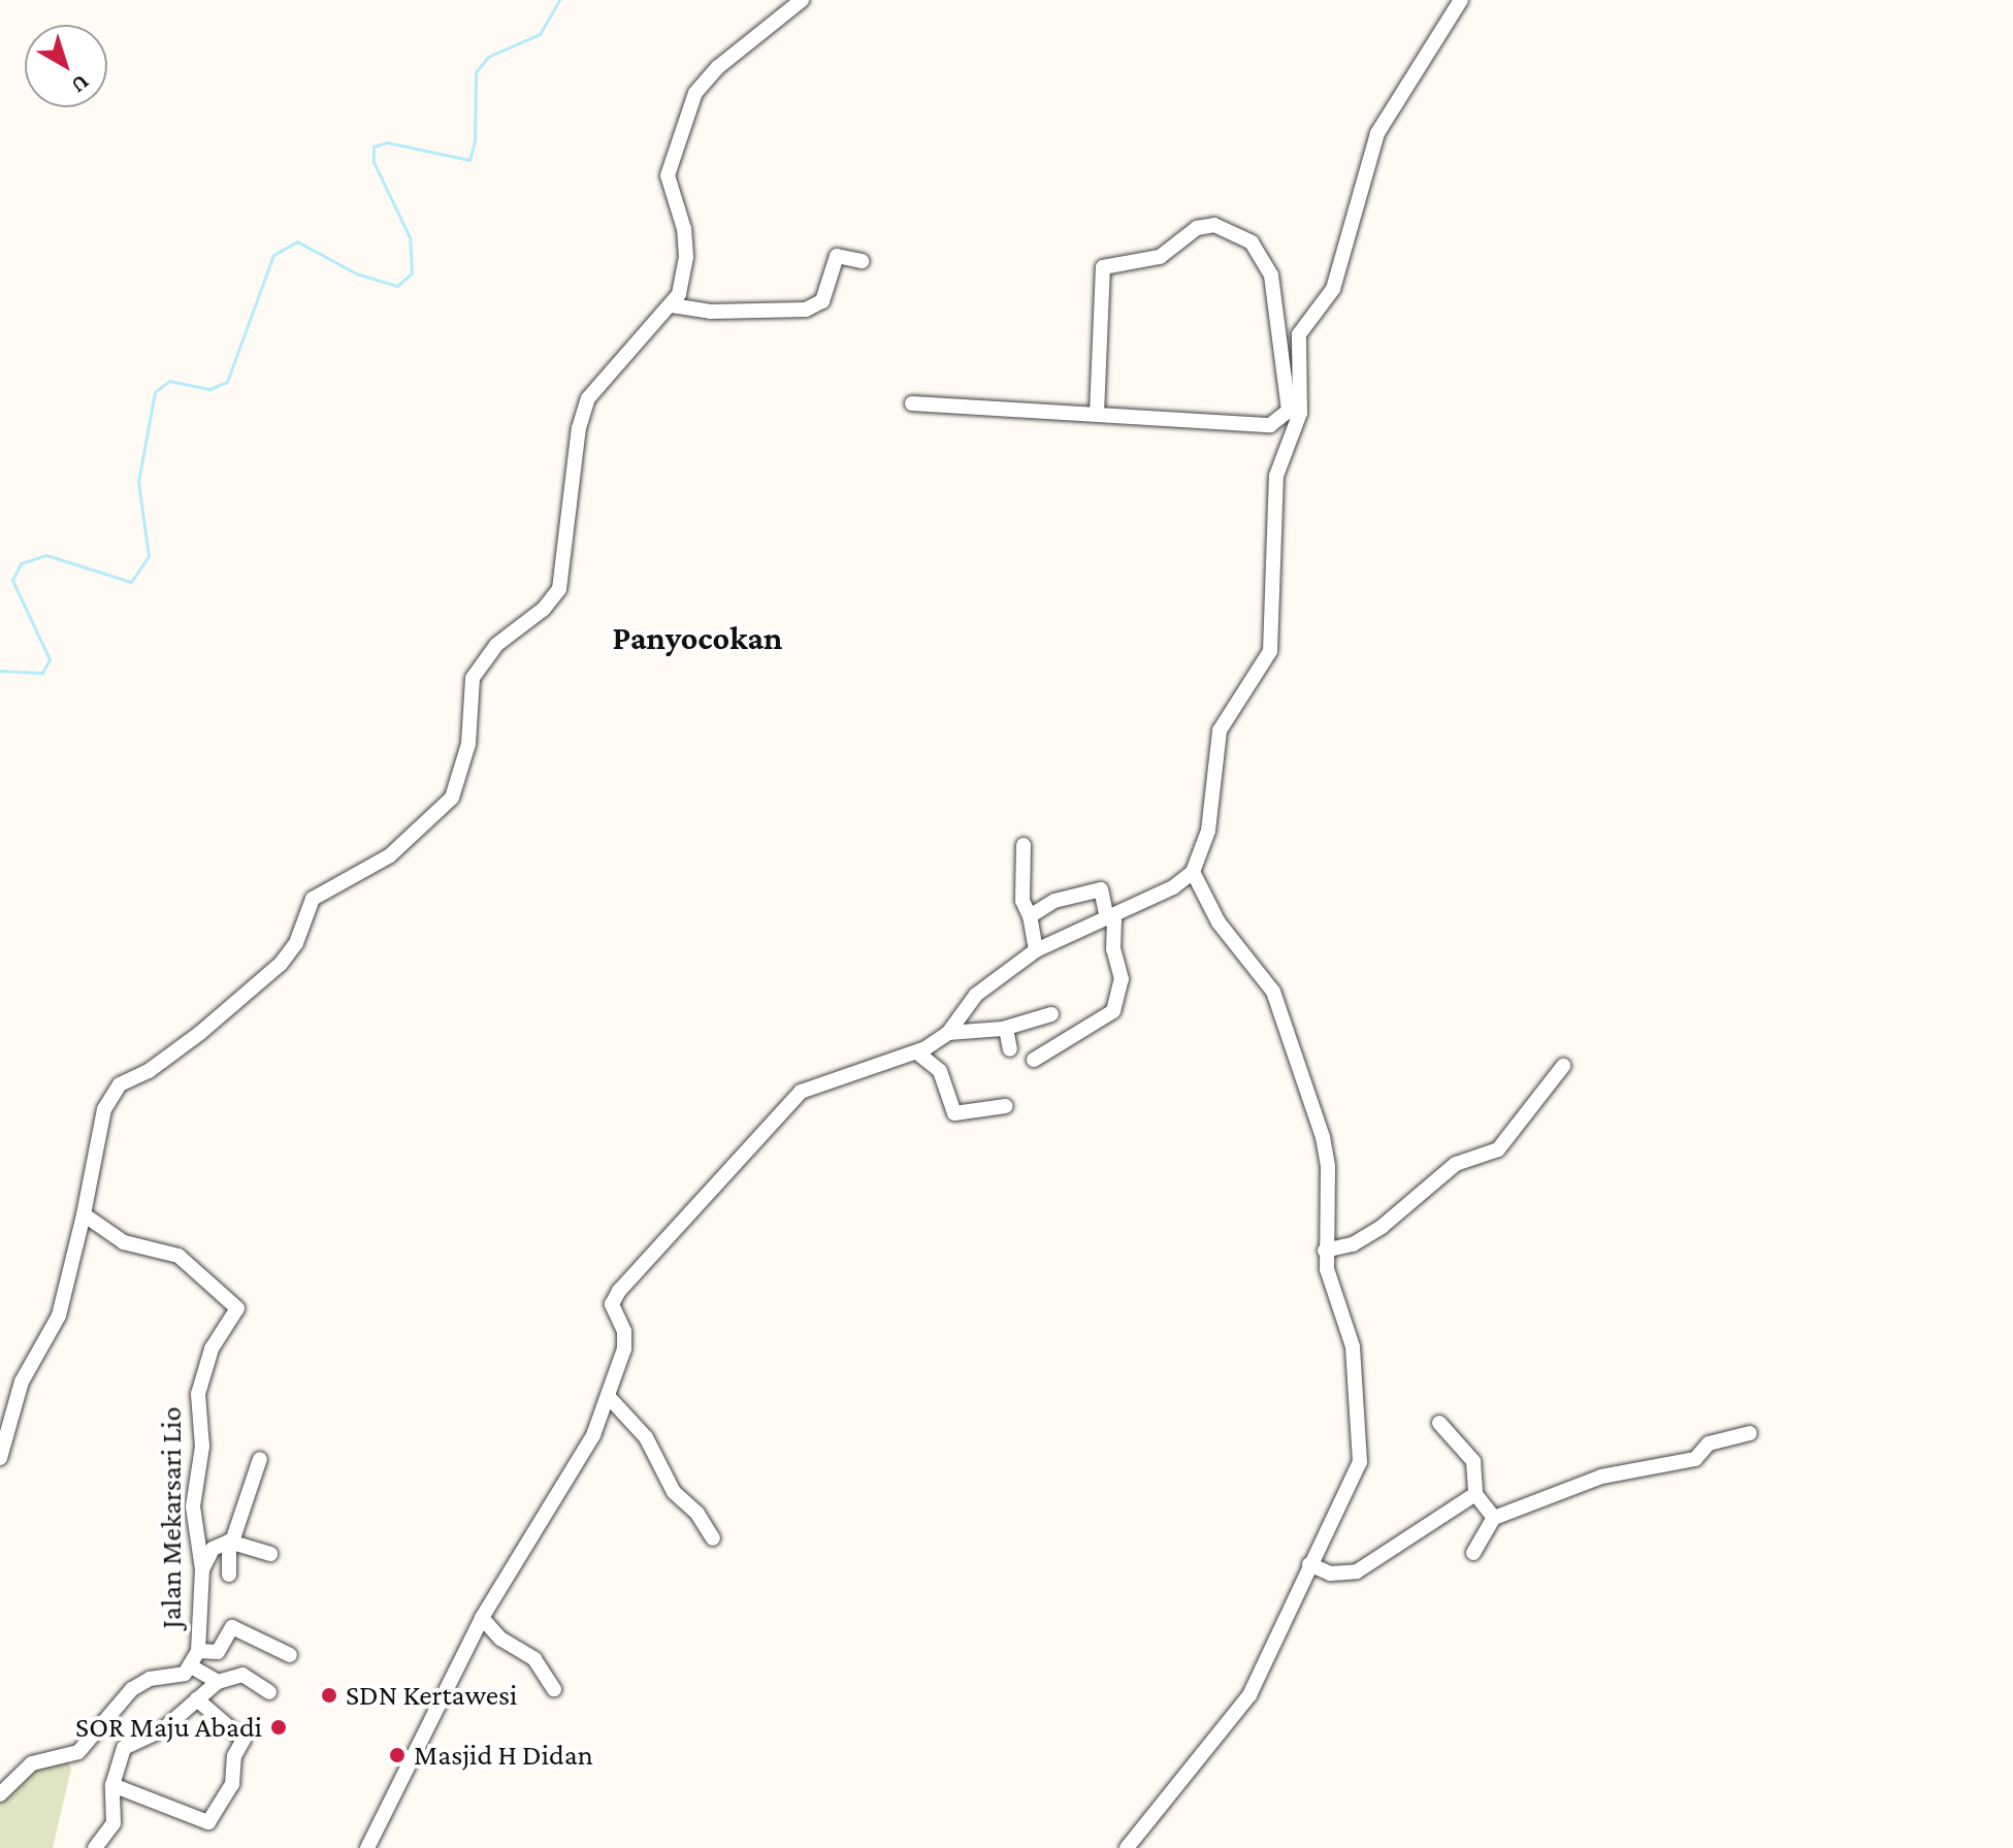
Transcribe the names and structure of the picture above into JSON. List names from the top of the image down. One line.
{"streets":{"street":["Jalan Mekarsari Lio"]},"districts":["Panyocokan"],"places":["SDN Kertawesi","SOR Maju Abadi","Masjid H Didan"],"north":"bottom right"}
